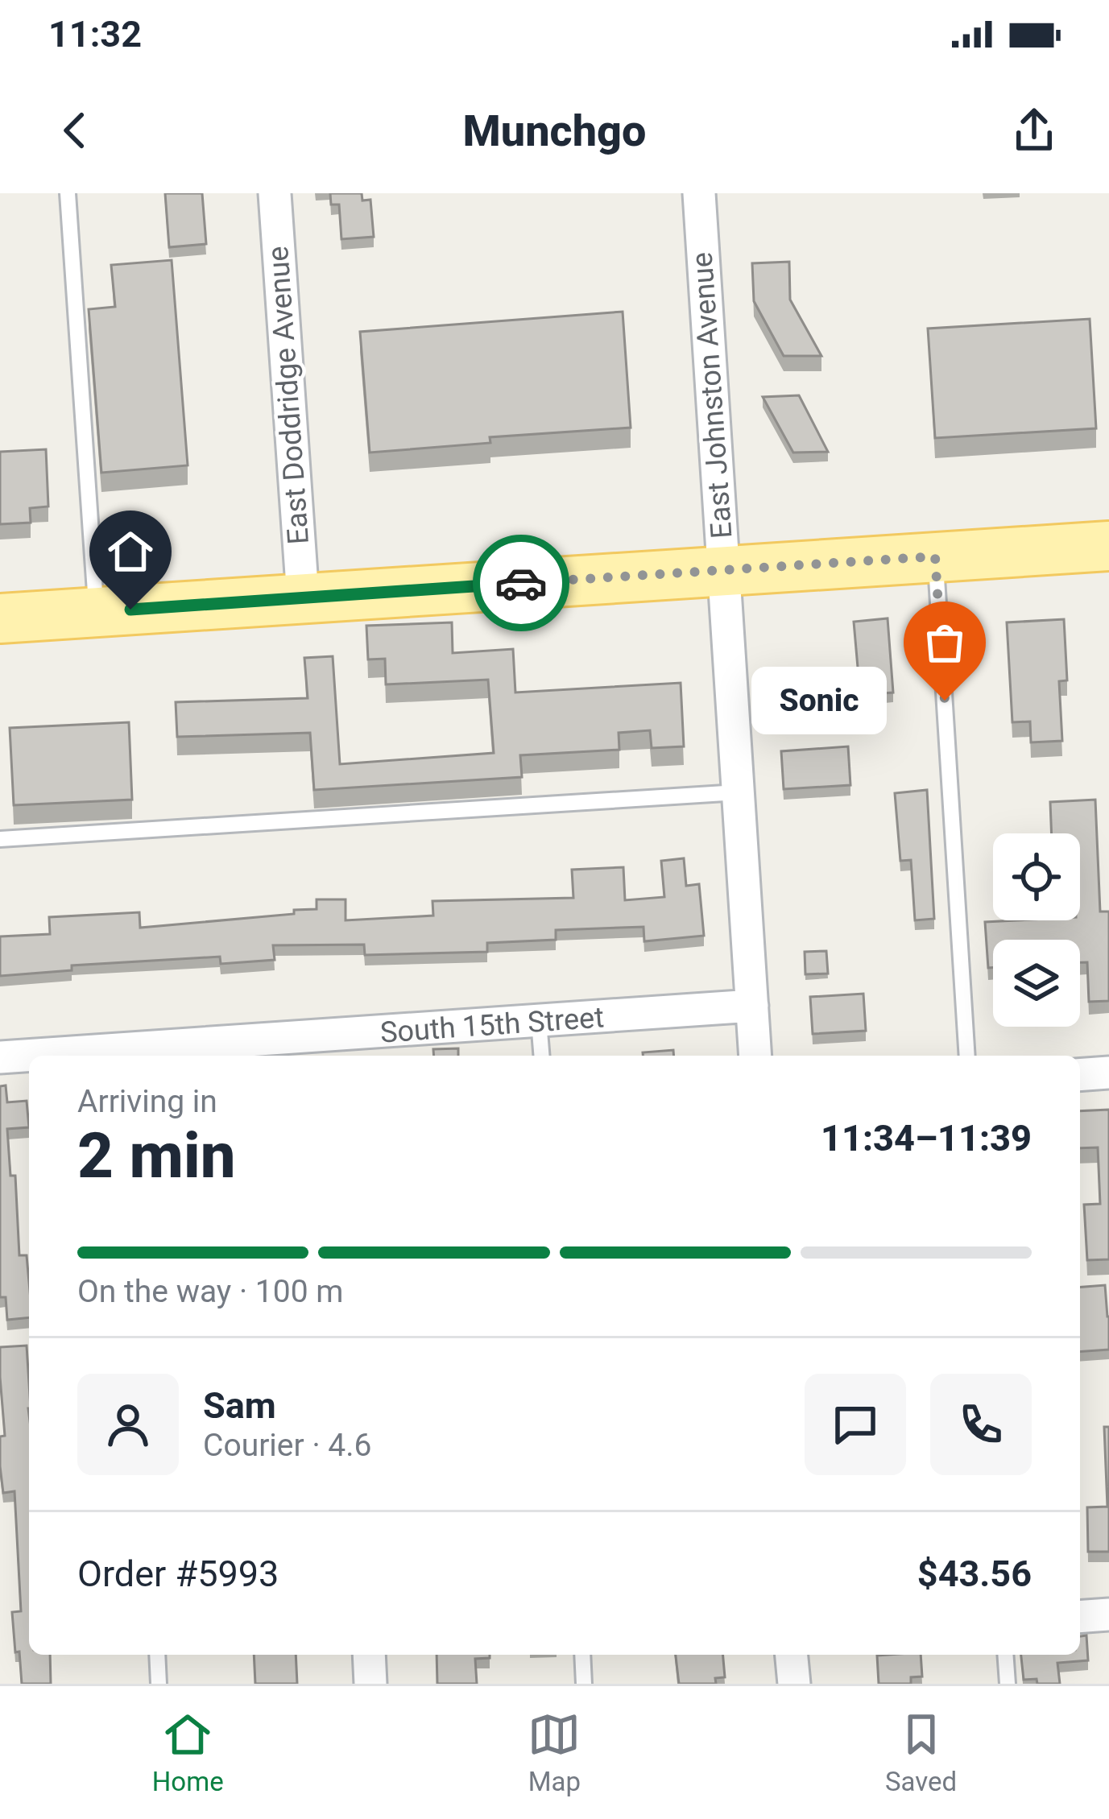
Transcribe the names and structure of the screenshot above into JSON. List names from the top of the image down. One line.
{"streets":{"street":["East Doddridge Avenue","East Johnston Avenue","South 15th Street"]},"crossings":[["East Johnston Avenue","South 15th Street"]],"places":["Sonic"],"page":{"status":"11:32","header":"Munchgo","bubble":"Sonic","heading":["2 min","Arriving in","11:34–11:39"],"panel":["Sam","Courier · 4.6","Order #5993","$43.56"],"bar":"On the way · 100 m","tabs":["Home","Map","Saved"]}}
